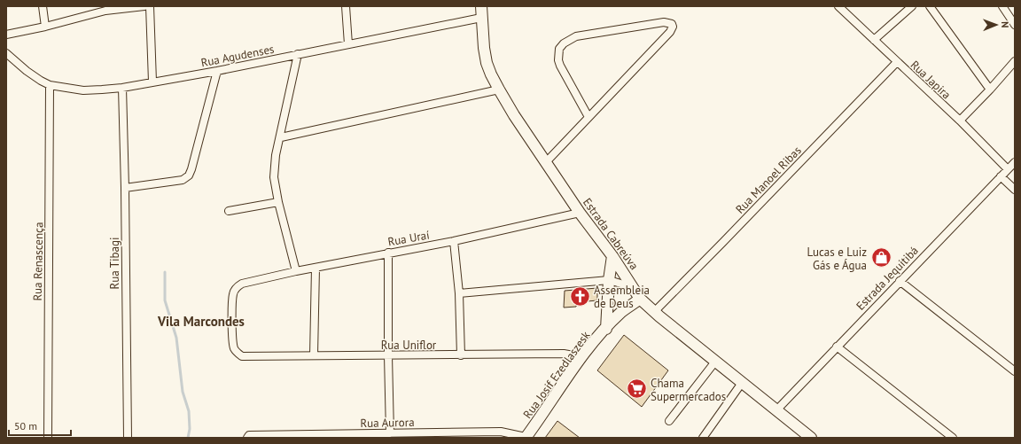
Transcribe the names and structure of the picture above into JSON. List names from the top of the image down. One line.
{"streets":{"main road":["Estrada Cabreúva","Rua Josif Ezedlaszesk"],"street":["Rua Agudenses","Rua Japira","Rua Manoel Ribas","Rua Uraí","Rua Renascença","Rua Tibagi","Estrada Jequitibá","Rua Uniflor","Rua Aurora"]},"crossings":[["Rua Agudenses","Estrada Cabreúva"],["Rua Agudenses","Rua Renascença"],["Rua Agudenses","Rua Tibagi"],["Rua Japira","Rua Manoel Ribas"],["Rua Japira","Estrada Jequitibá"],["Rua Manoel Ribas","Estrada Cabreúva"],["Estrada Cabreúva","Rua Uraí"],["Estrada Cabreúva","Estrada Jequitibá"],["Estrada Cabreúva","Rua Josif Ezedlaszesk"],["Rua Uraí","Rua Uniflor"],["Rua Uniflor","Rua Josif Ezedlaszesk"],["Rua Josif Ezedlaszesk","Rua Aurora"]],"districts":["Vila Marcondes"],"places":{"shop":["Lucas e Luiz Gás e Água"],"church":["Assembleia de Deus"],"supermarket":["Chama Supermercados"]},"scale_bar":"50 m","north":"right"}
